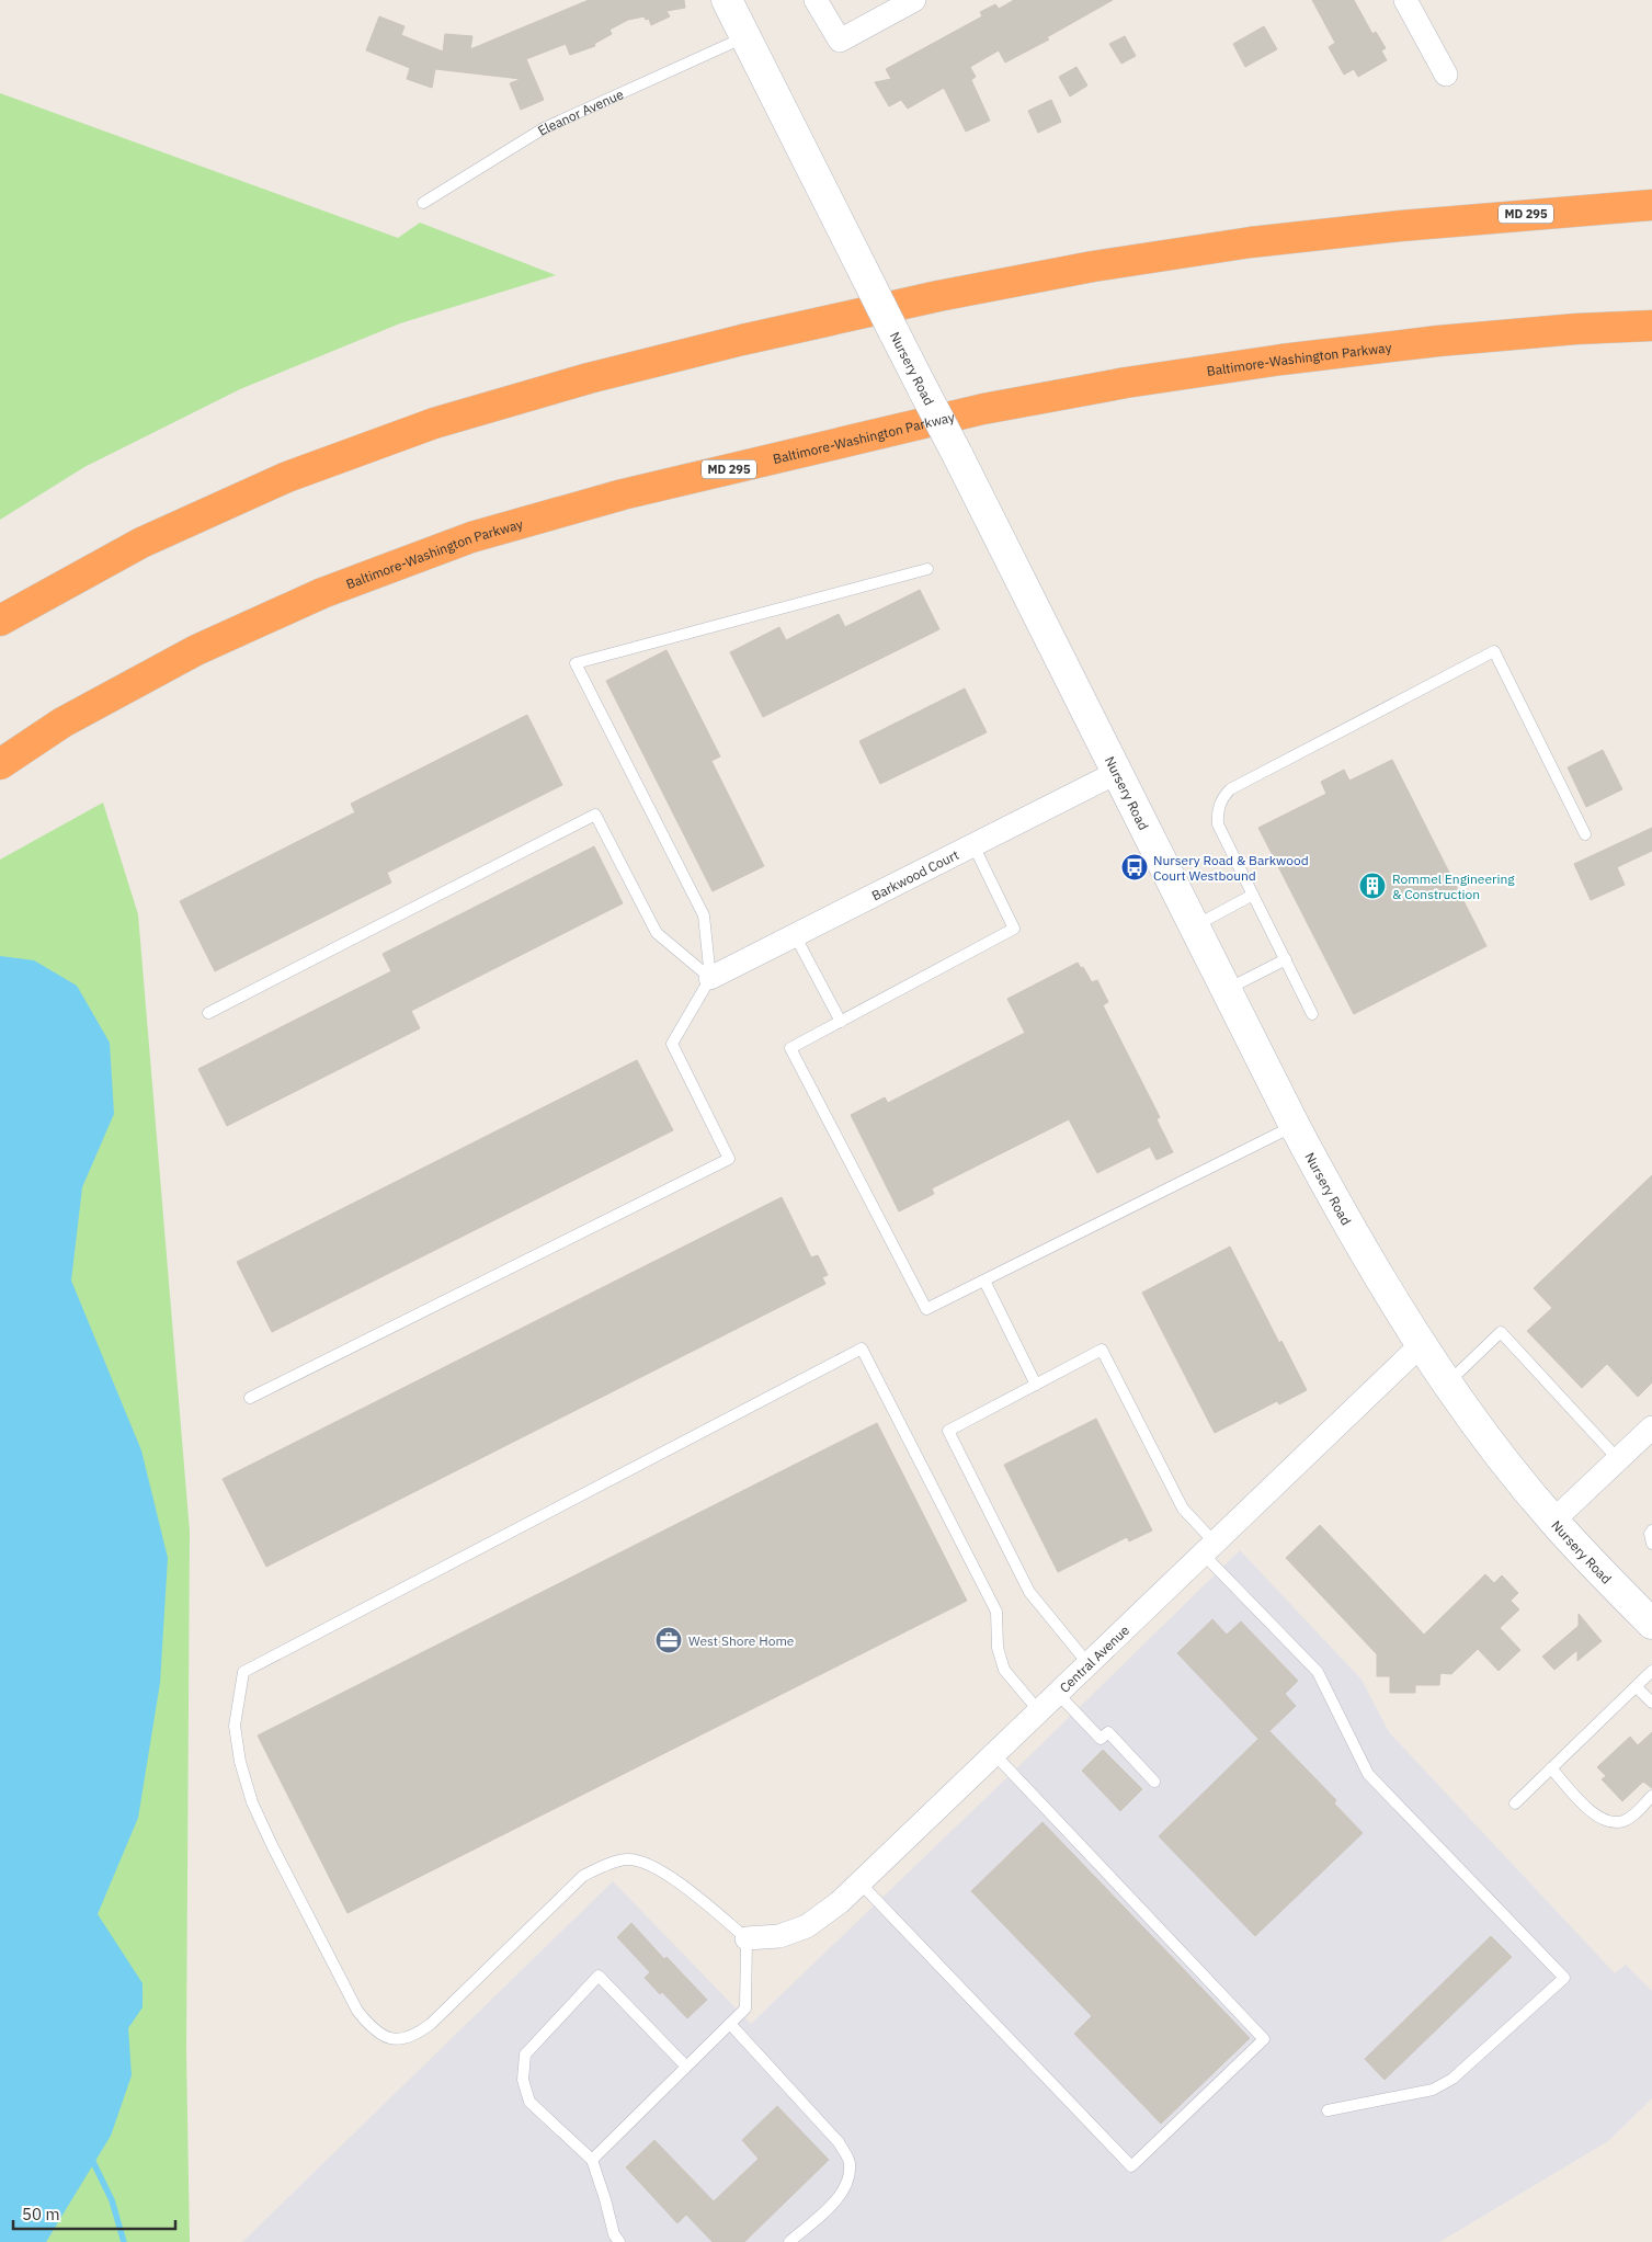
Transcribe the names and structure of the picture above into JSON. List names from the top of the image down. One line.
{"streets":{"highway":["MD 295","Baltimore-Washington Parkway"],"main road":["Nursery Road"],"street":["Barkwood Court","Central Avenue"],"lane":["Eleanor Avenue"]},"crossings":[["Eleanor Avenue","Nursery Road"],["Nursery Road","Barkwood Court"],["Nursery Road","Central Avenue"]],"places":{"bus stop":["Nursery Road & Barkwood Court Westbound"],"building":["Rommel Engineering & Construction"],"office":["West Shore Home"]},"scale_bar":"50 m"}
